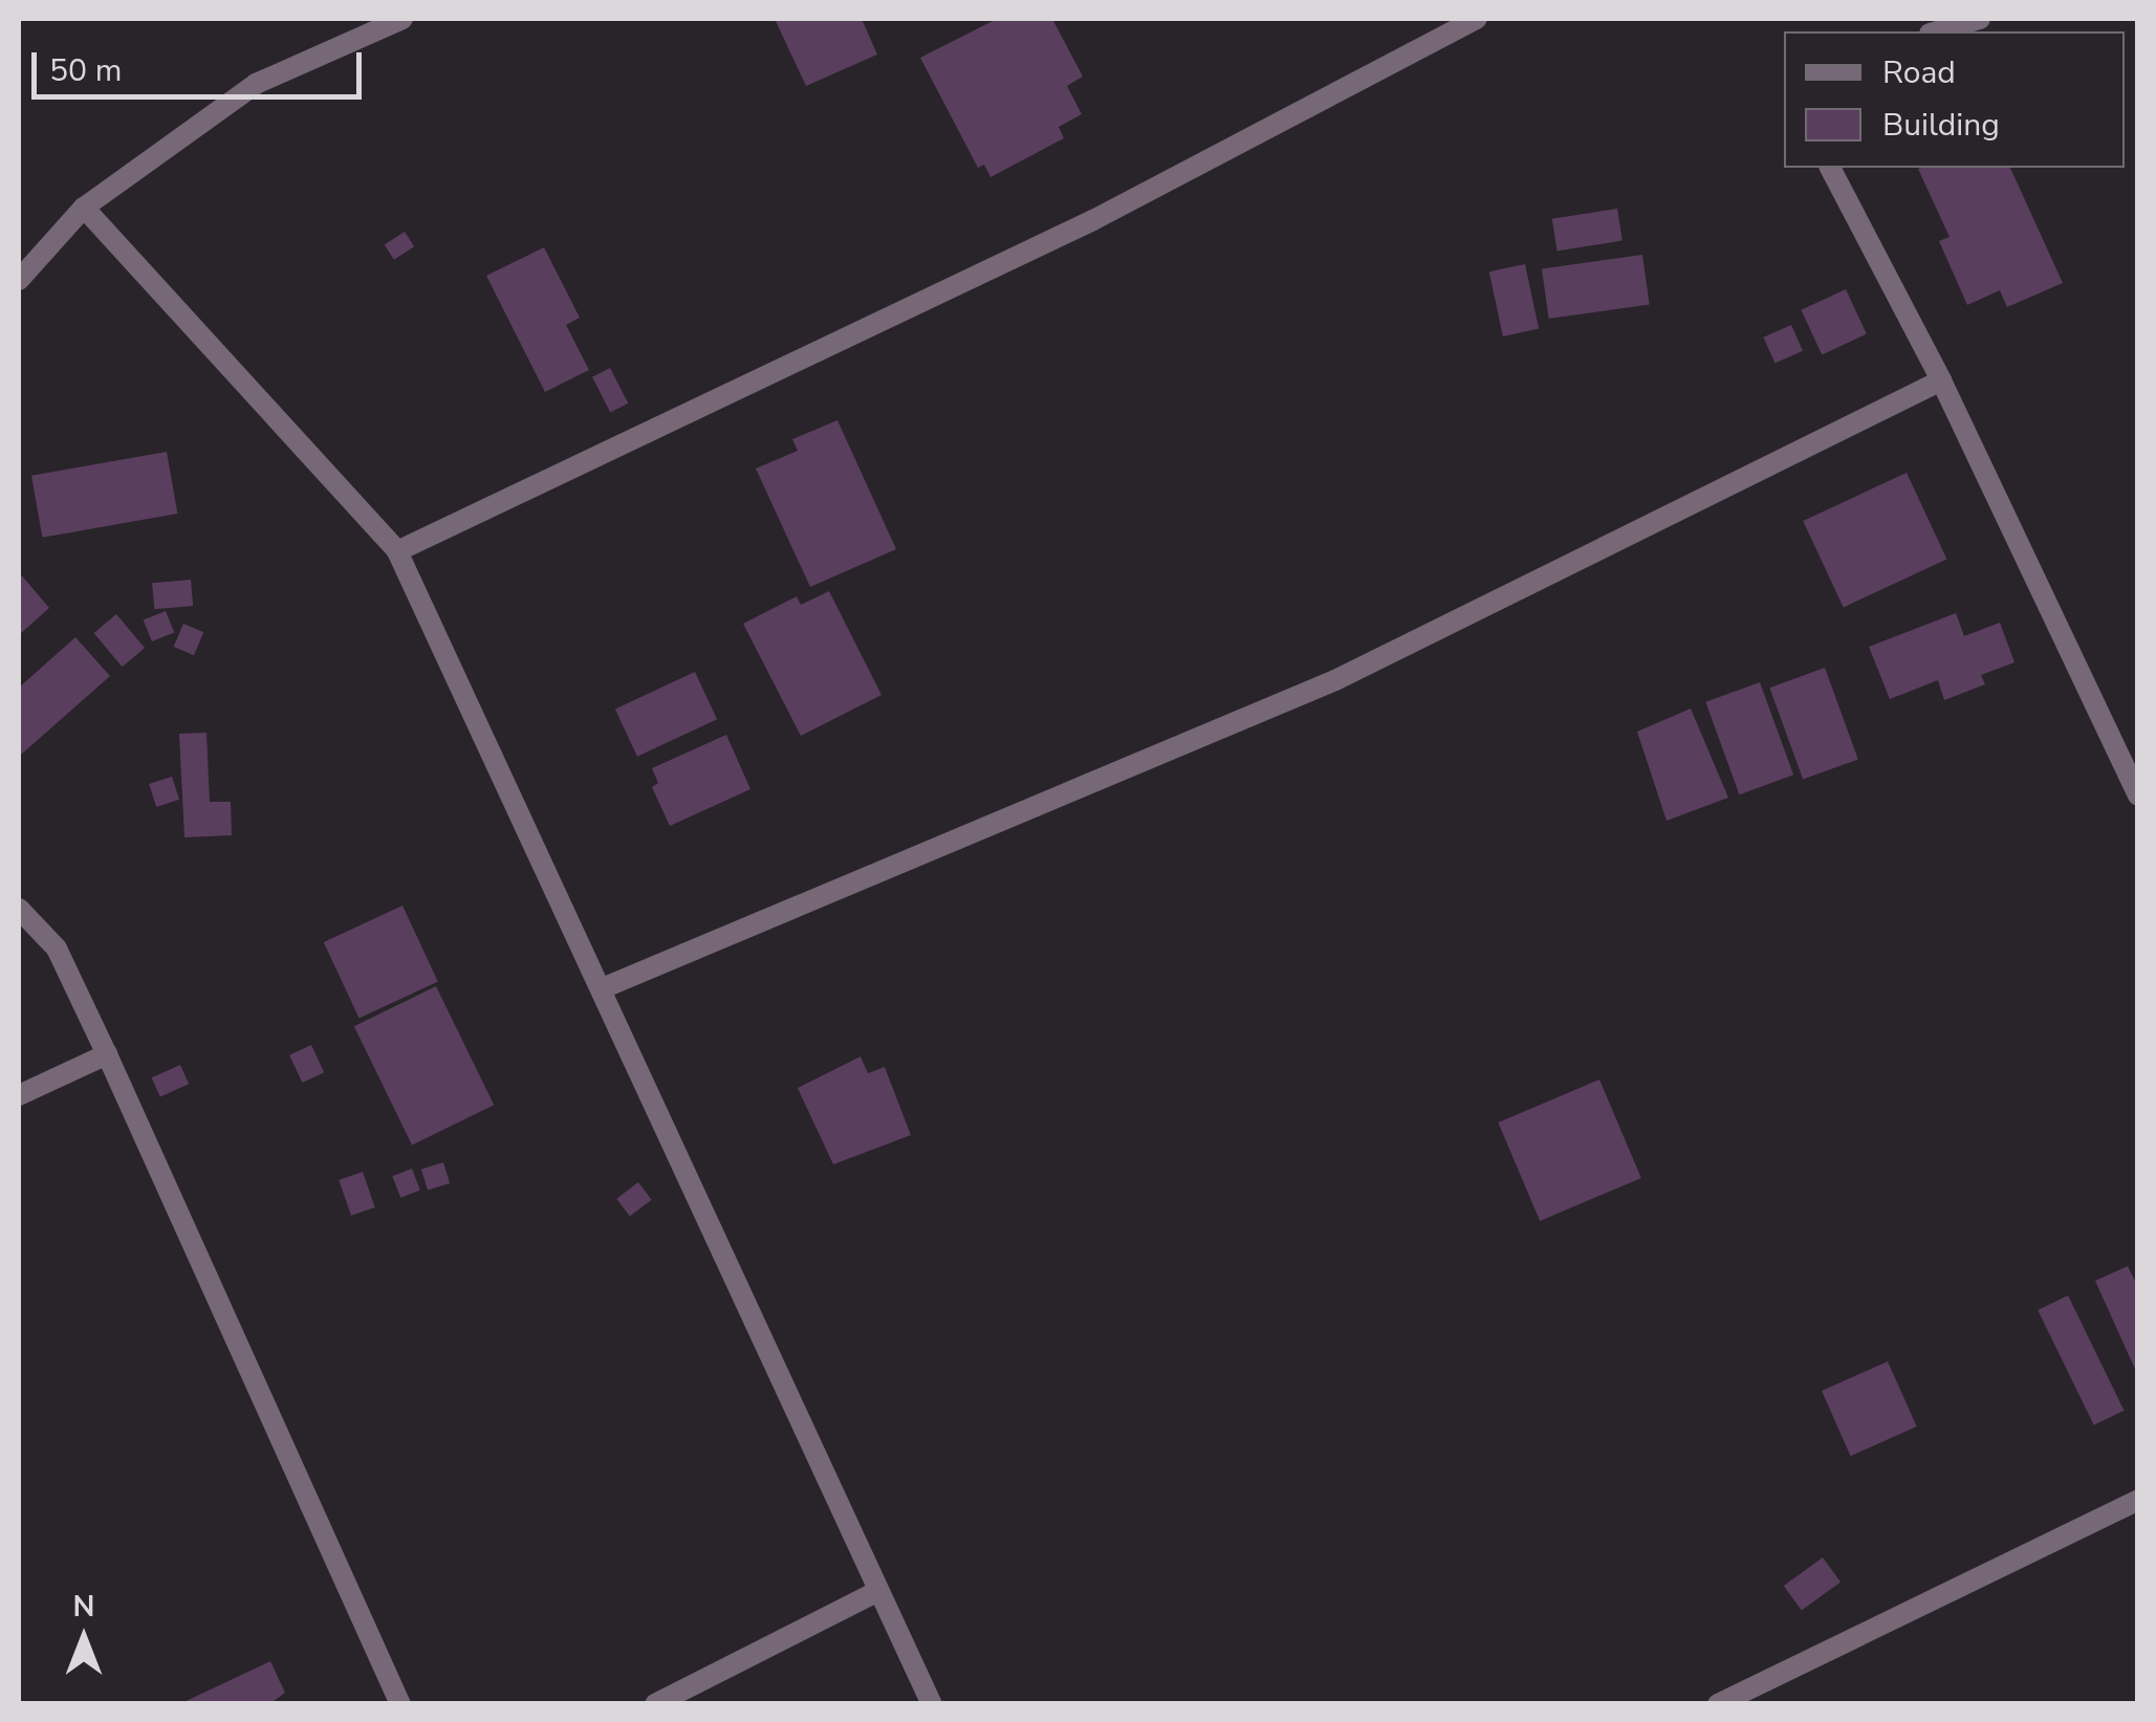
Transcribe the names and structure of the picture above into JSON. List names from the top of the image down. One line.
{"legend":["Road","Building"],"scale_bar":"50 m","north":"top"}
